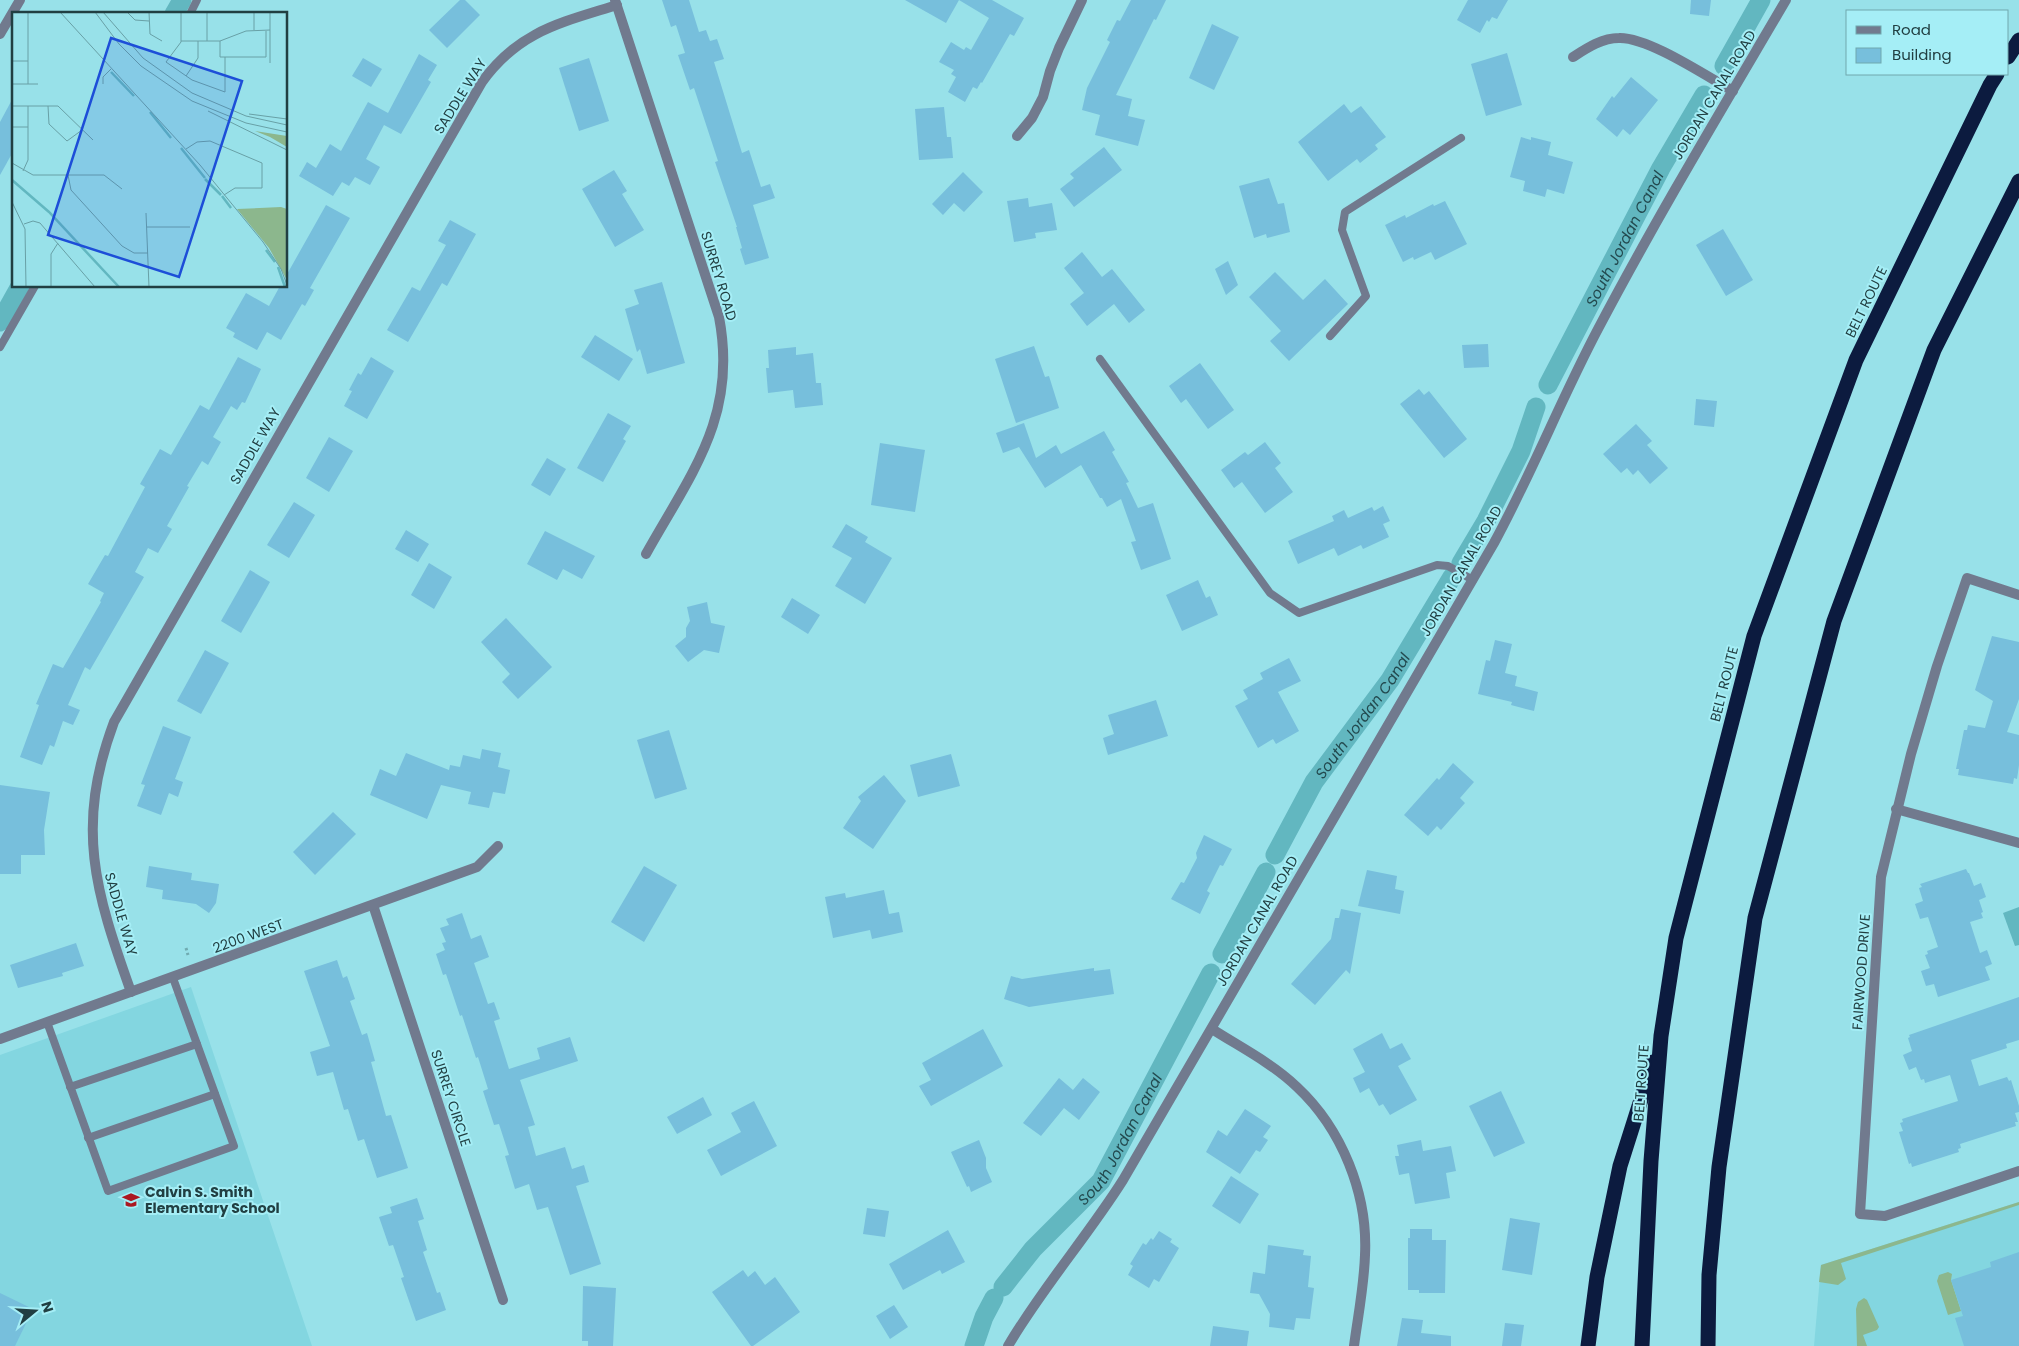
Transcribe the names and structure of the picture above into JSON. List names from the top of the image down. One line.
{"streets":{"highway":["BELT ROUTE"],"street":["JORDAN CANAL ROAD","SADDLE WAY","SURREY ROAD","2200 WEST","FAIRWOOD DRIVE","SURREY CIRCLE"]},"crossings":[["SADDLE WAY","SURREY ROAD"],["SADDLE WAY","2200 WEST"],["2200 WEST","SURREY CIRCLE"]],"water":["South Jordan Canal"],"places":{"school or university":["Calvin S. Smith Elementary School"]},"legend":["Road","Building"],"north":"right"}
